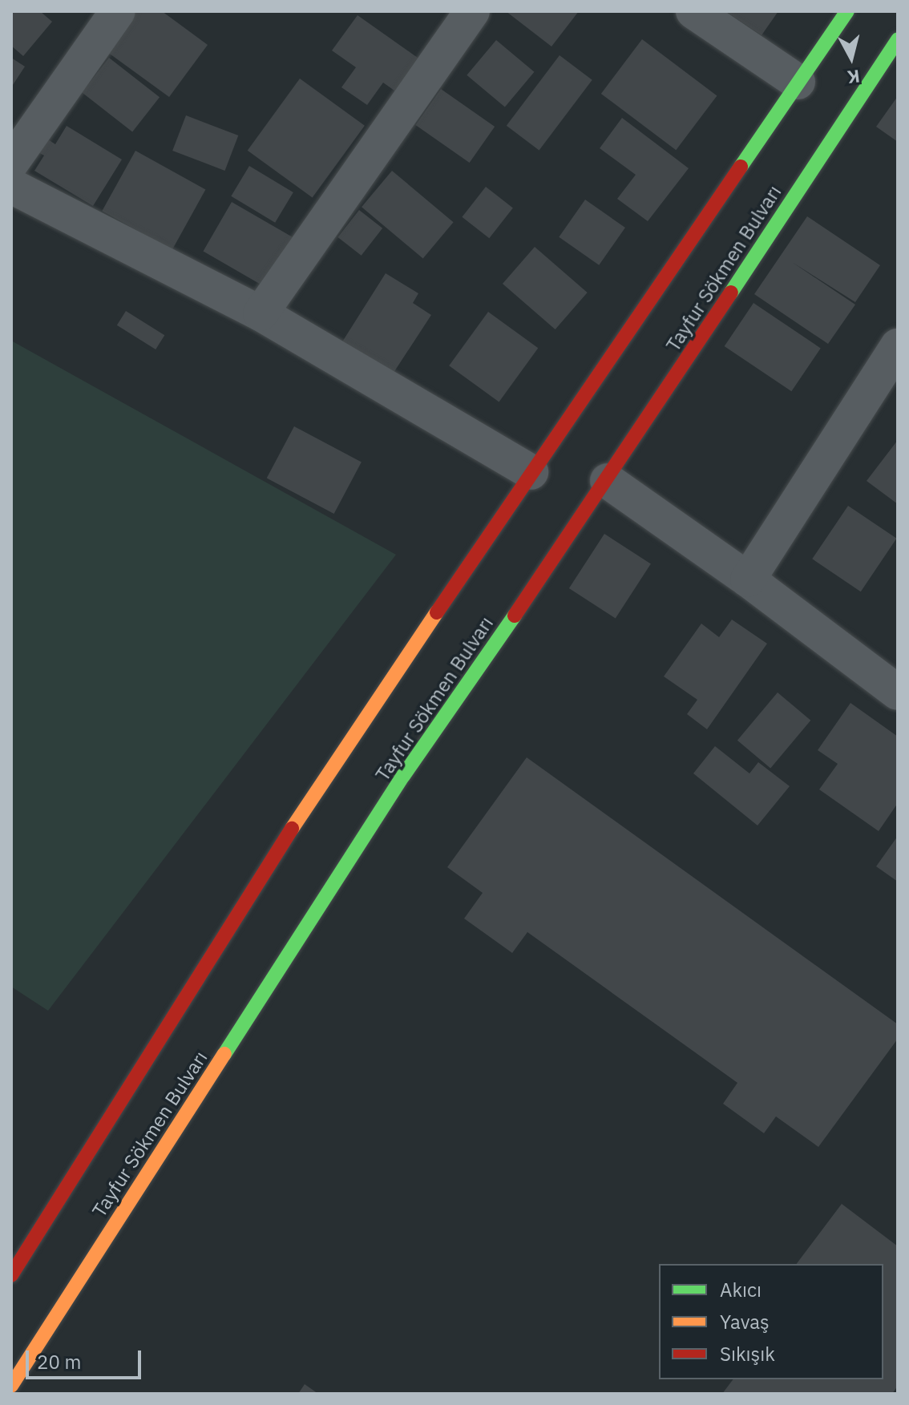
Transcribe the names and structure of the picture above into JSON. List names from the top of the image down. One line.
{"streets":{"main road":["Tayfur Sökmen Bulvarı"]},"legend":["Akıcı","Yavaş","Sıkışık"],"scale_bar":"20 m","north":"bottom"}
